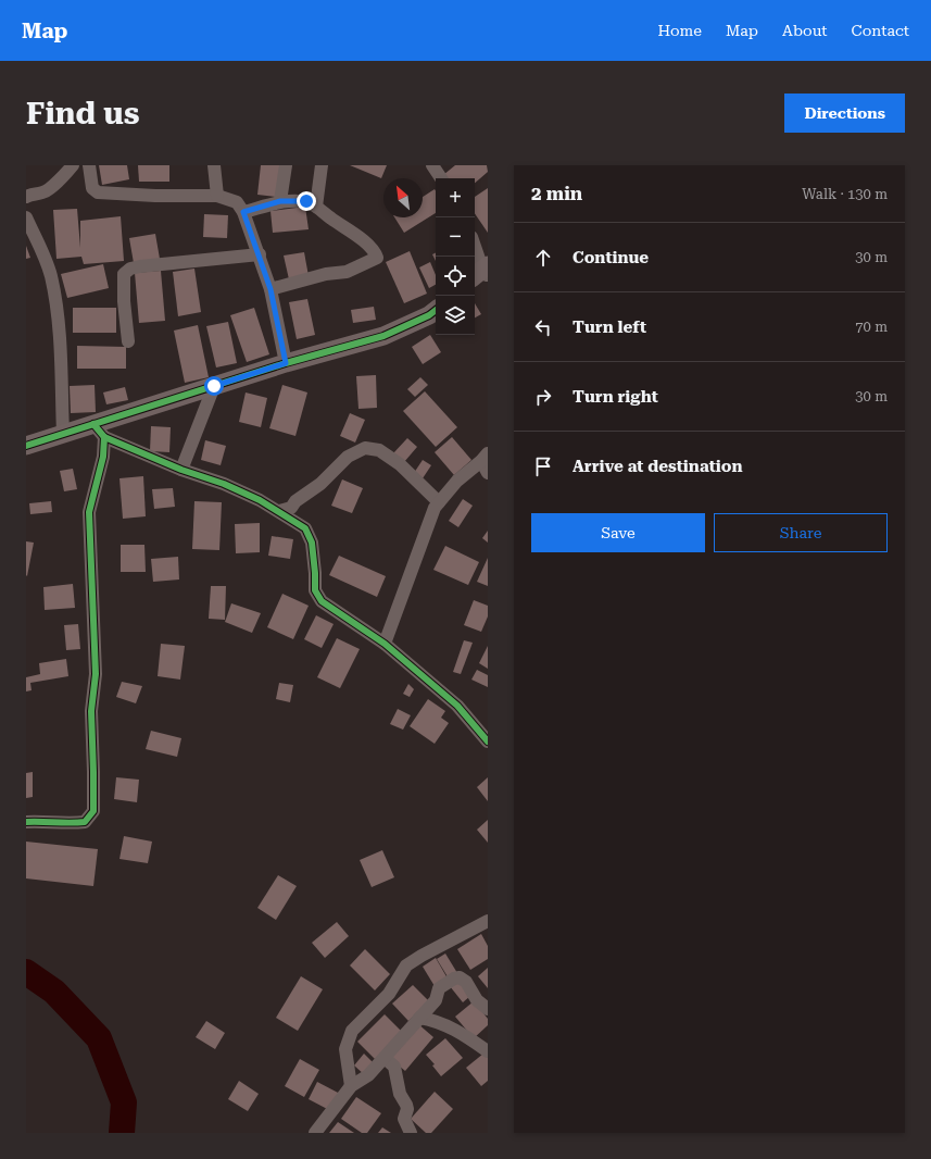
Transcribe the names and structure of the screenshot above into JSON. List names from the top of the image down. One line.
{"north":"top left","page":{"header":"Map","nav":["Home","Map","About","Contact"],"buttons":["Directions",["Save","Share"]],"title":"Find us","heading":["2 min","Walk · 130 m"],"map_buttons":["+","−"],"list":[["Continue","30 m"],["Turn left","70 m"],["Turn right","30 m"],"Arrive at destination"]}}
